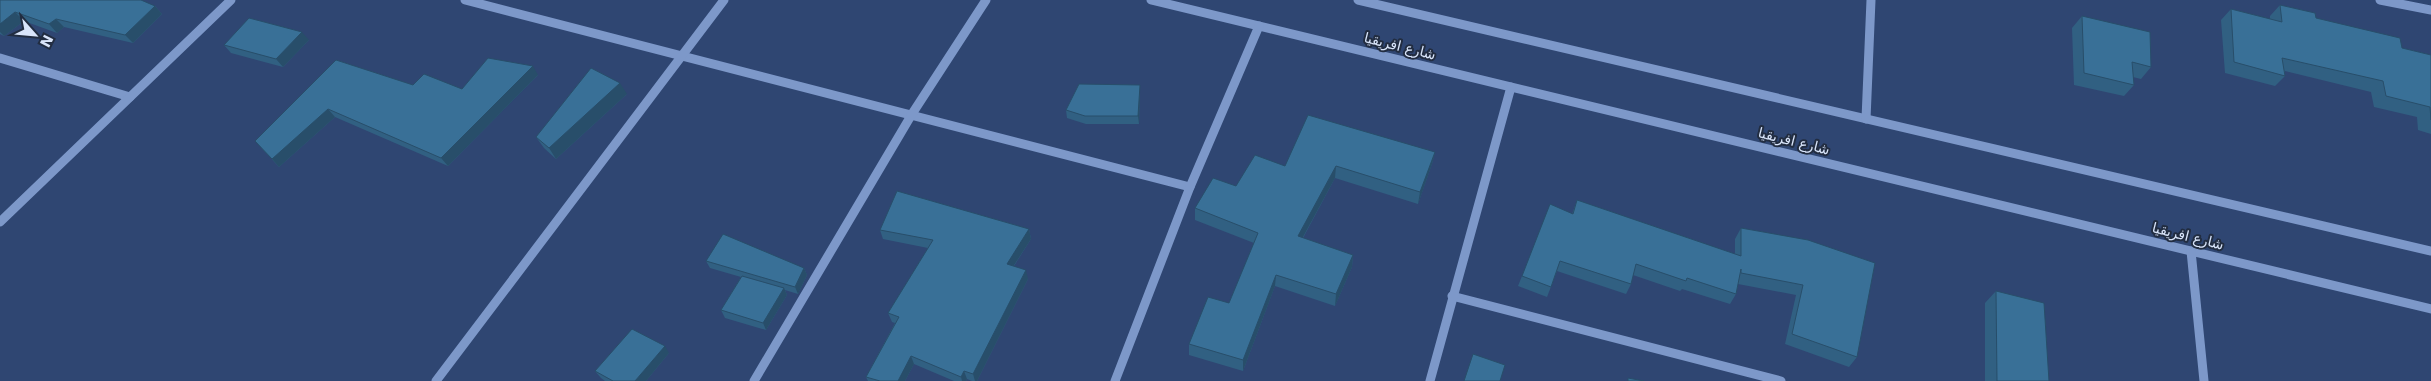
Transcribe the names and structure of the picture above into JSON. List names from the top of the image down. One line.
{"streets":{"street":["شارع افريقيا"]},"north":"bottom right"}
